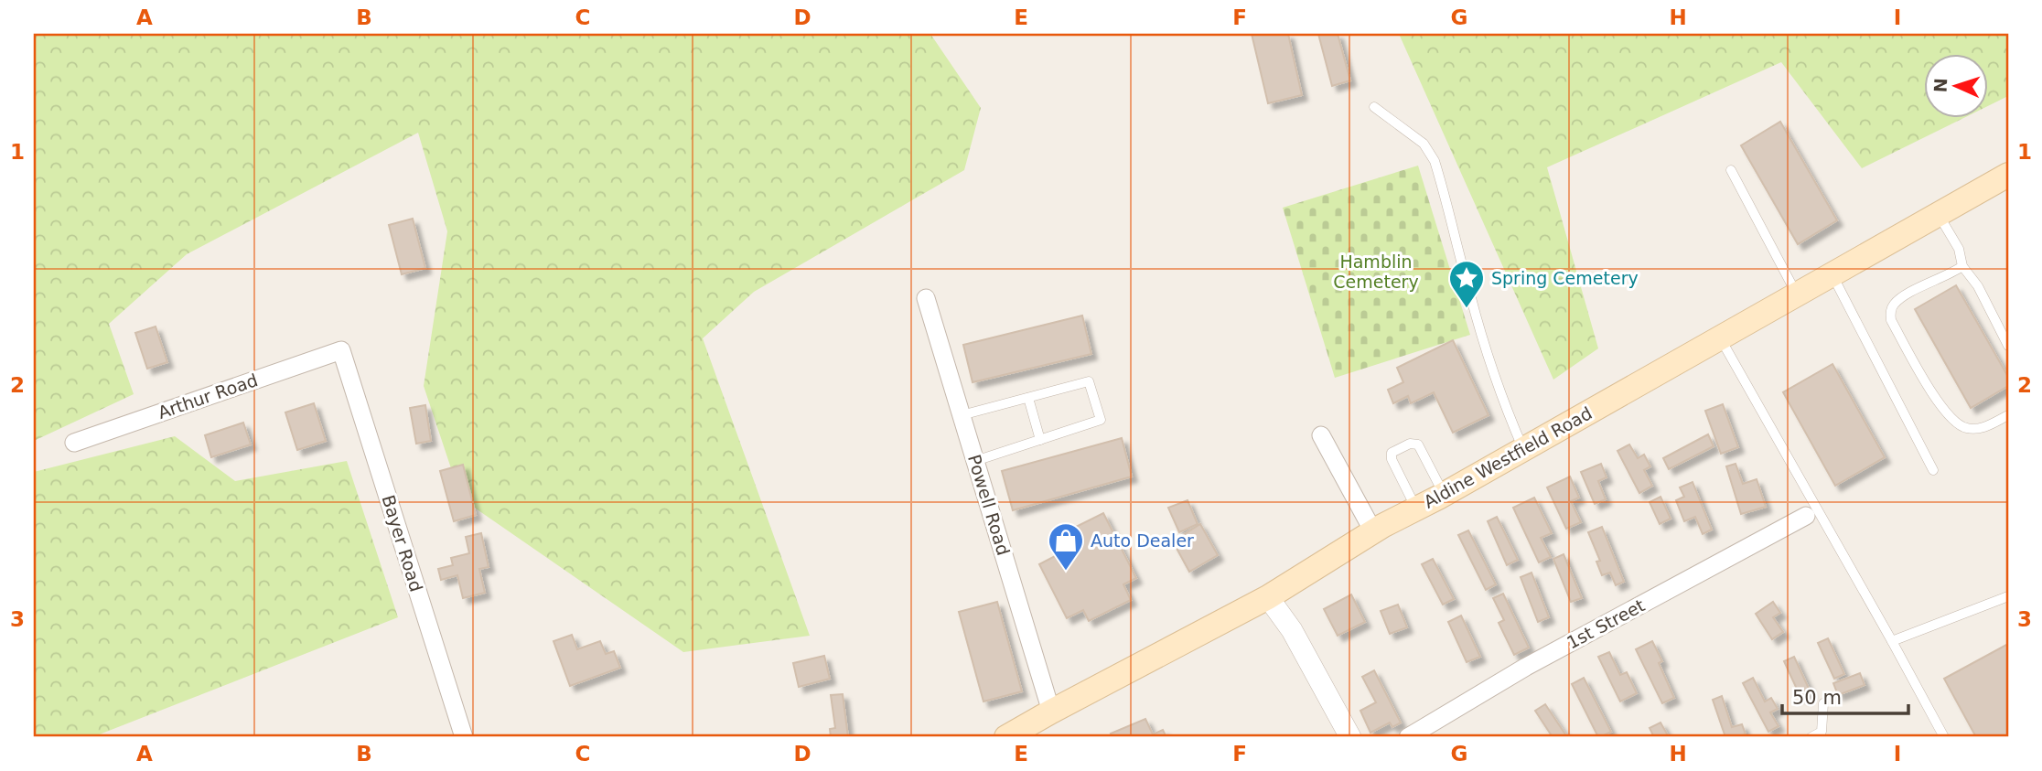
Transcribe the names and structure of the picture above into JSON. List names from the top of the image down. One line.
{"streets":{"main road":["Aldine Westfield Road"],"street":["Arthur Road","Powell Road","Bayer Road","1st Street"]},"crossings":[["Arthur Road","Bayer Road"],["Aldine Westfield Road","Powell Road"]],"parks":["Hamblin Cemetery"],"places":{"place":["Spring Cemetery"],"shop":["Auto Dealer"]},"scale_bar":"50 m","north":"left","grid":{"columns":["A","B","C","D","E","F","G","H","I"],"rows":["1","2","3"]}}
